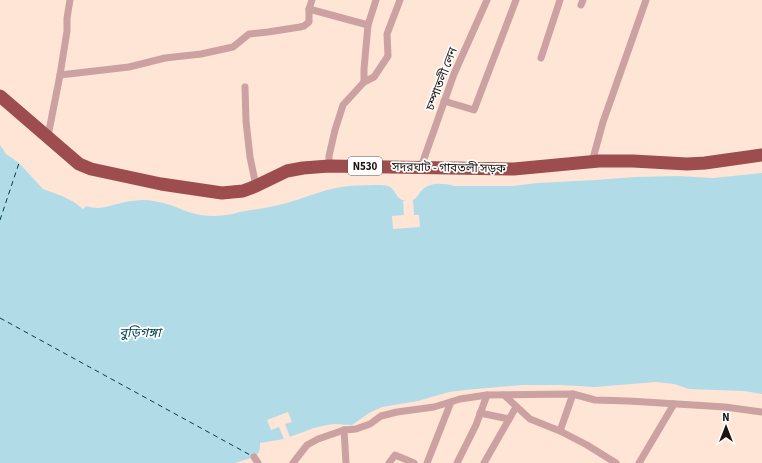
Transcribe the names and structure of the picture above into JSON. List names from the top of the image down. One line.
{"streets":{"highway":["N530","সদরঘাট - গাবতলী সড়ক"],"street":["চম্পাতলী লেন"]},"crossings":[["চম্পাতলী লেন","সদরঘাট - গাবতলী সড়ক"]],"water":["বুড়িগঙ্গা"],"north":"top"}
